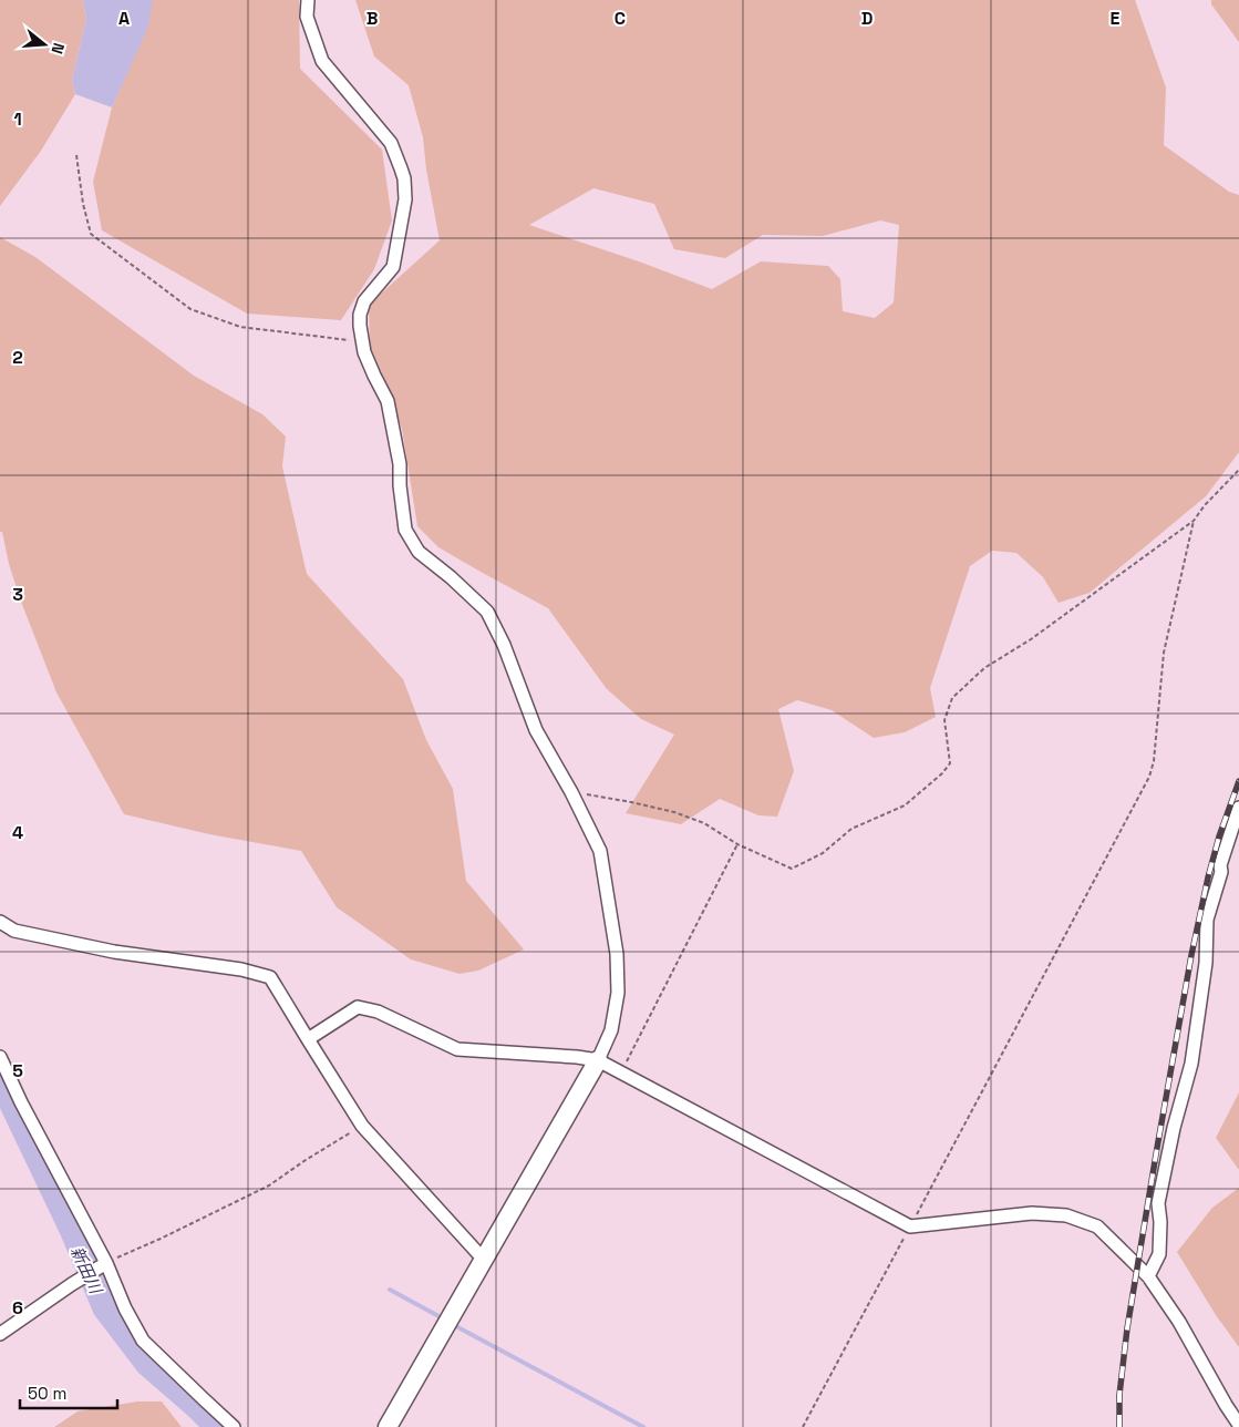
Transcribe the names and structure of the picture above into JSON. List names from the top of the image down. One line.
{"water":["新田川"],"scale_bar":"50 m","north":"right","grid":{"columns":["A","B","C","D","E"],"rows":["1","2","3","4","5","6"]}}
